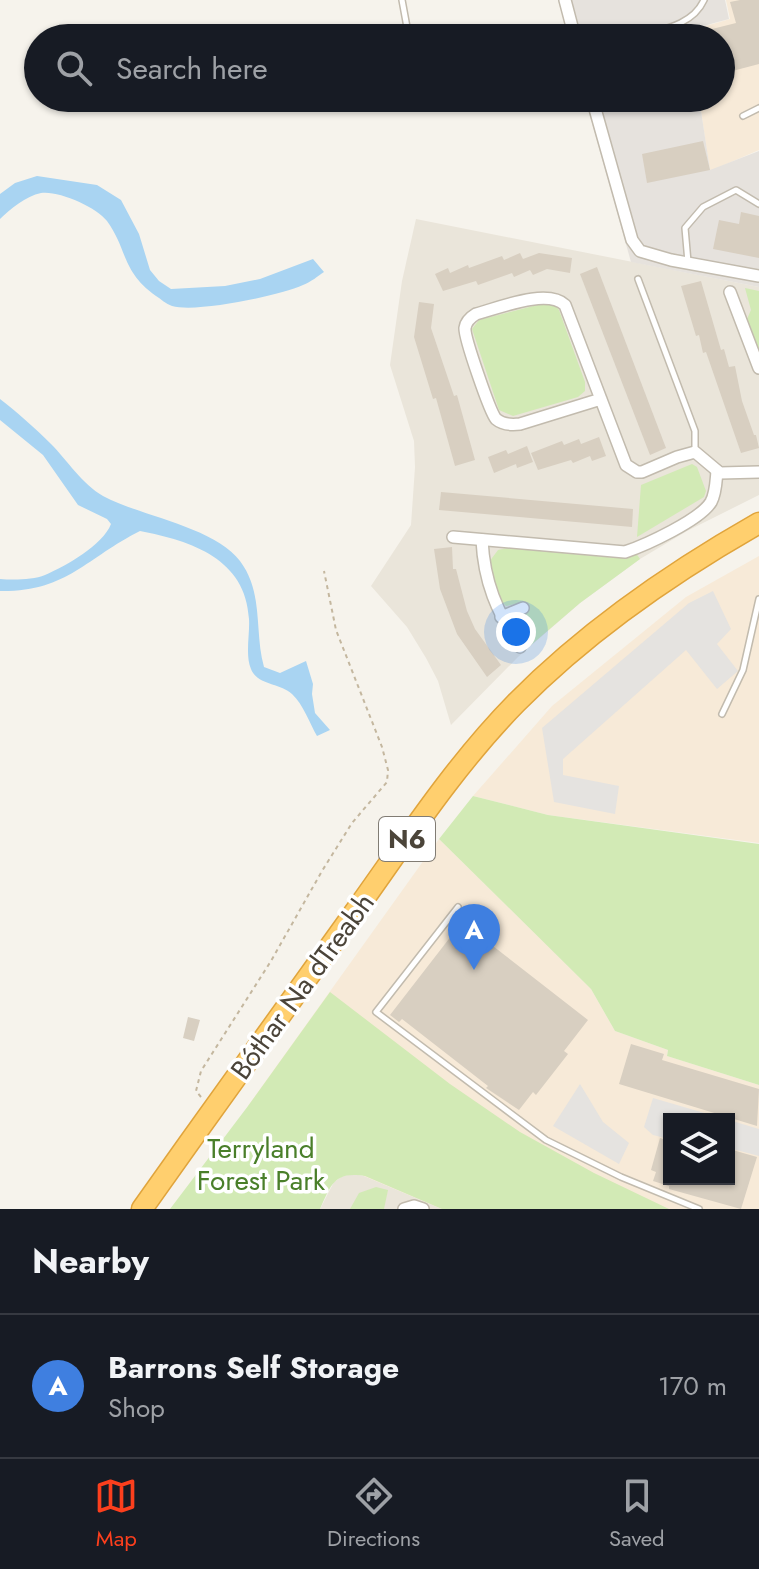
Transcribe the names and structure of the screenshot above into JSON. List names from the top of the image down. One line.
{"streets":{"highway":["N6","Bóthar Na dTreabh"]},"parks":["Terryland Forest Park"],"page":{"search":"Search here","pins":"A","heading":"Nearby","list":[{"mark":"A","name":"Barrons Self Storage","note":"Shop","value":"170 m"}],"nav":["Map","Directions","Saved"]}}
